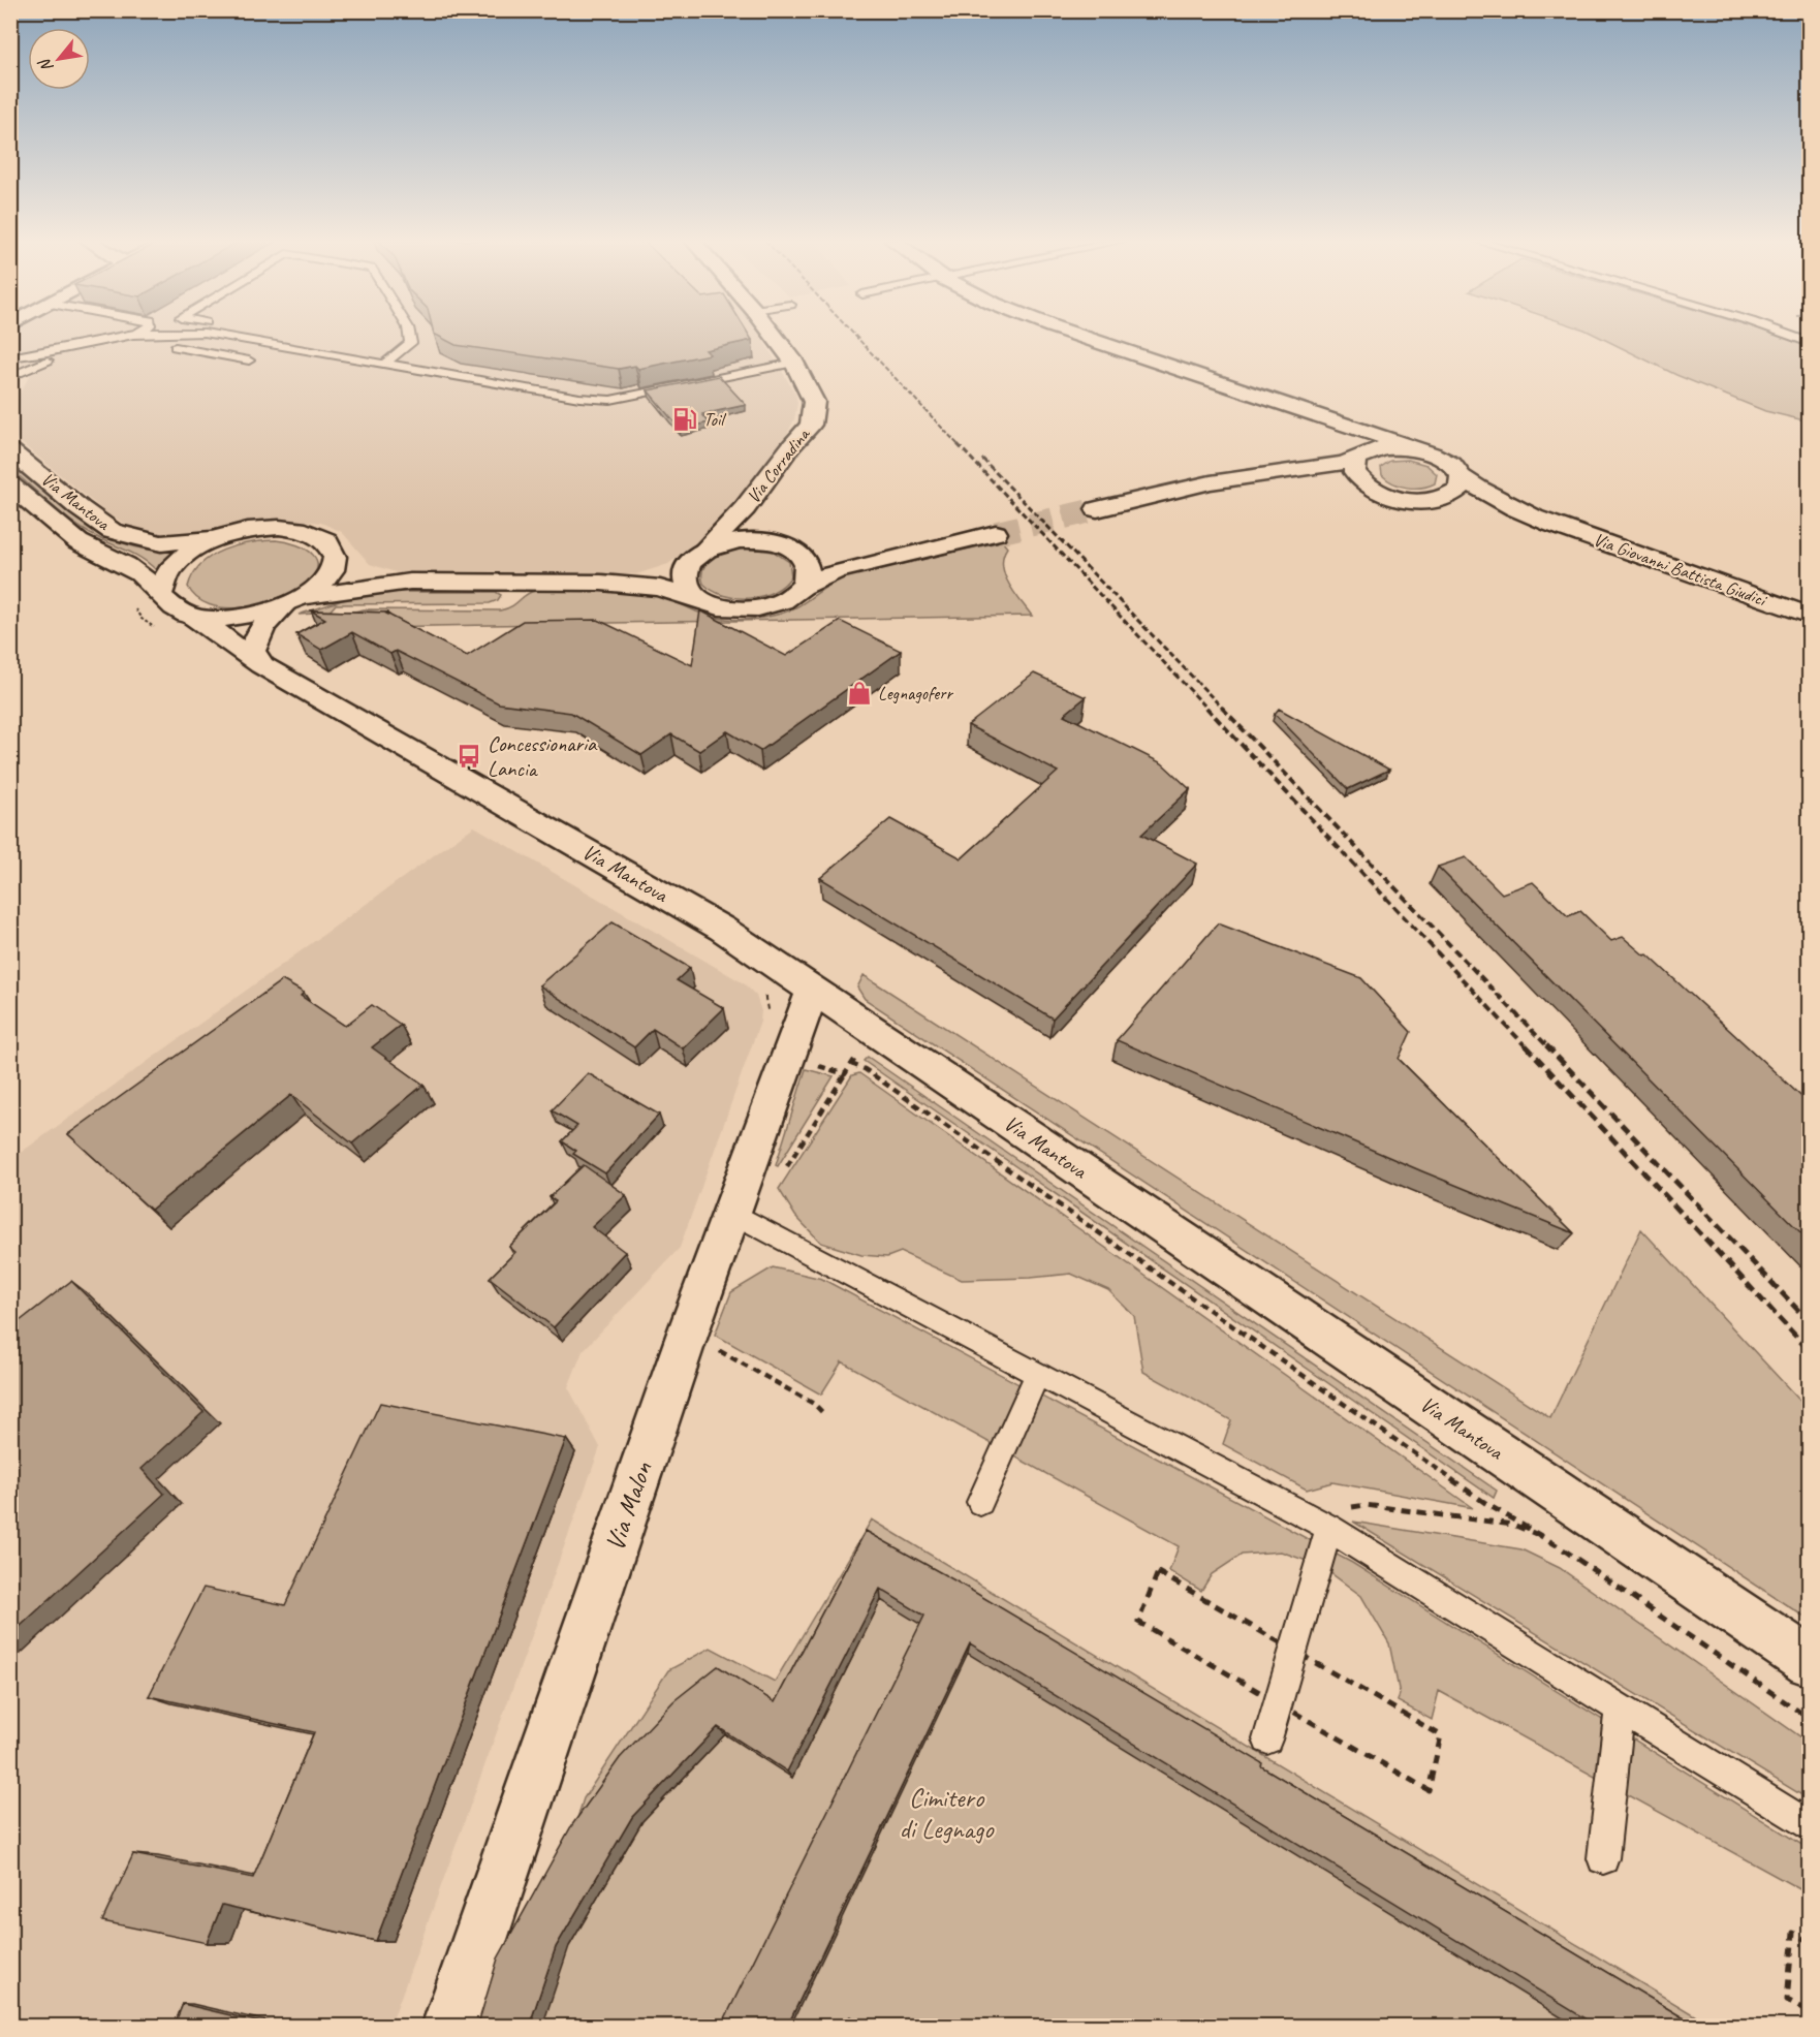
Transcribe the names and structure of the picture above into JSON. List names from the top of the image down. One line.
{"streets":{"main road":["Via Corradina","Via Mantova","Via Giovanni Battista Giudici","Via Malon"]},"crossings":[["Via Corradina","Via Mantova"],["Via Mantova","Via Malon"]],"parks":["Cimitero di Legnago"],"places":{"fuel station":["Toil"],"shop":["Legnagoferr"],"bus stop":["Concessionaria Lancia"]},"north":"bottom left"}
